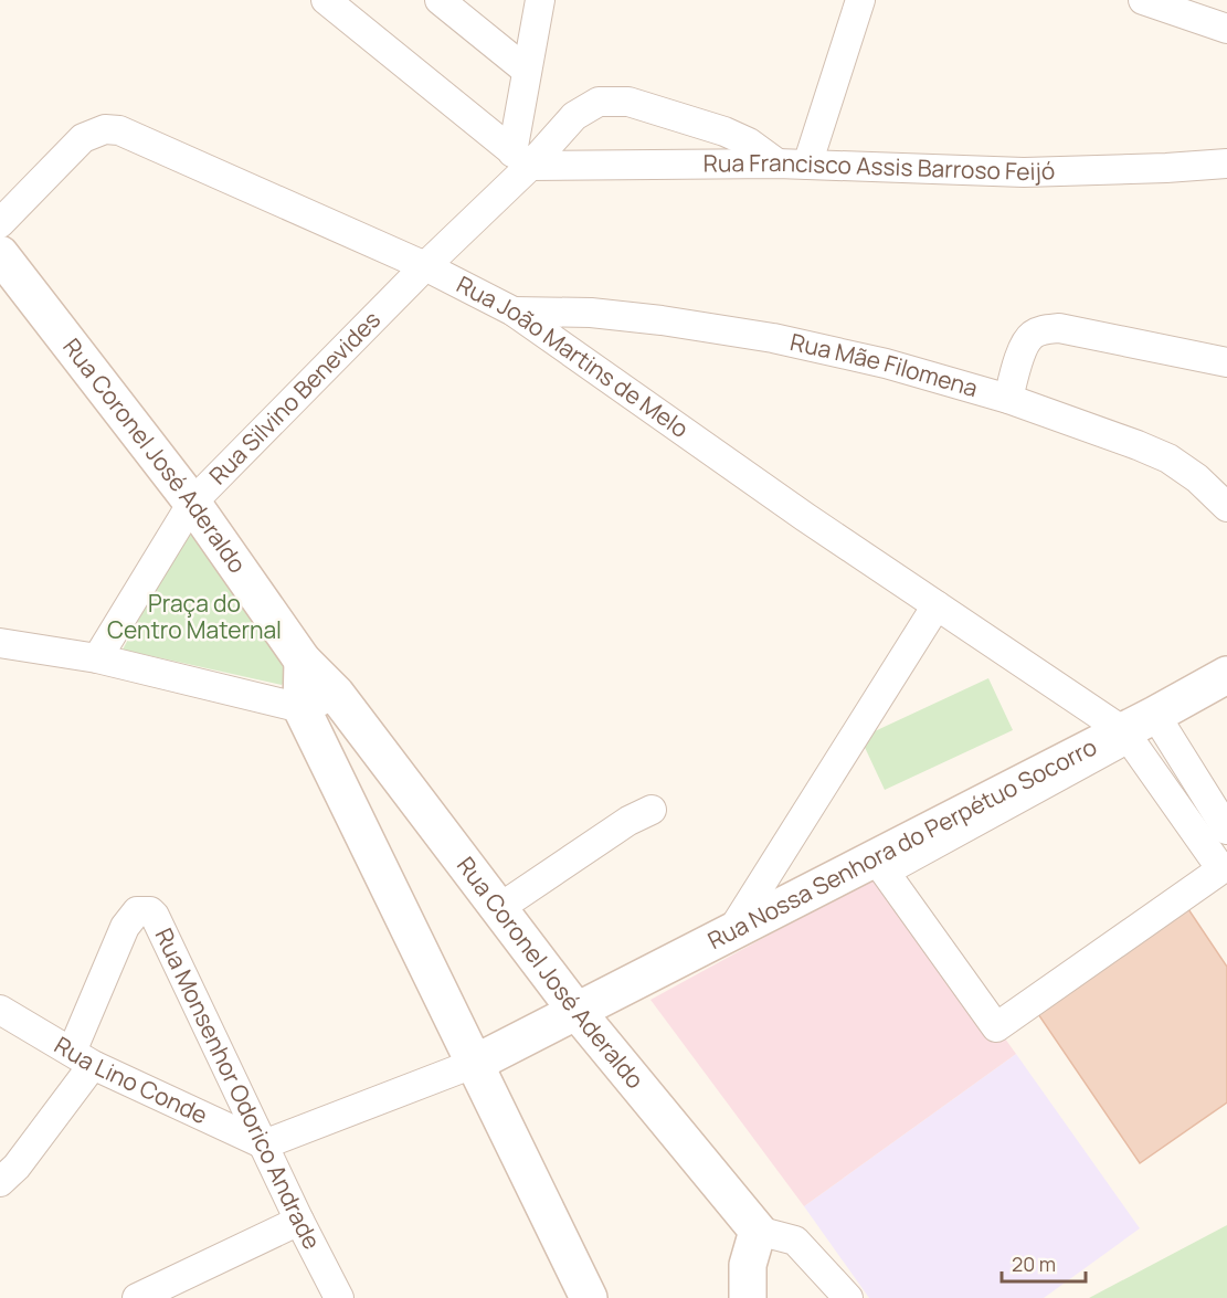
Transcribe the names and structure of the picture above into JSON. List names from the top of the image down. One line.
{"streets":{"main road":["Rua Coronel José Aderaldo","Rua Nossa Senhora do Perpétuo Socorro"],"street":["Rua Francisco Assis Barroso Feijó","Rua João Martins de Melo","Rua Mãe Filomena","Rua Silvino Benevides","Rua Lino Conde","Rua Monsenhor Odorico Andrade"]},"crossings":[["Rua Francisco Assis Barroso Feijó","Rua Silvino Benevides"],["Rua João Martins de Melo","Rua Mãe Filomena"],["Rua João Martins de Melo","Rua Silvino Benevides"],["Rua João Martins de Melo","Rua Nossa Senhora do Perpétuo Socorro"],["Rua Silvino Benevides","Rua Coronel José Aderaldo"],["Rua Coronel José Aderaldo","Rua Nossa Senhora do Perpétuo Socorro"],["Rua Lino Conde","Rua Monsenhor Odorico Andrade"]],"parks":["Praça do Centro Maternal"],"scale_bar":"20 m"}
